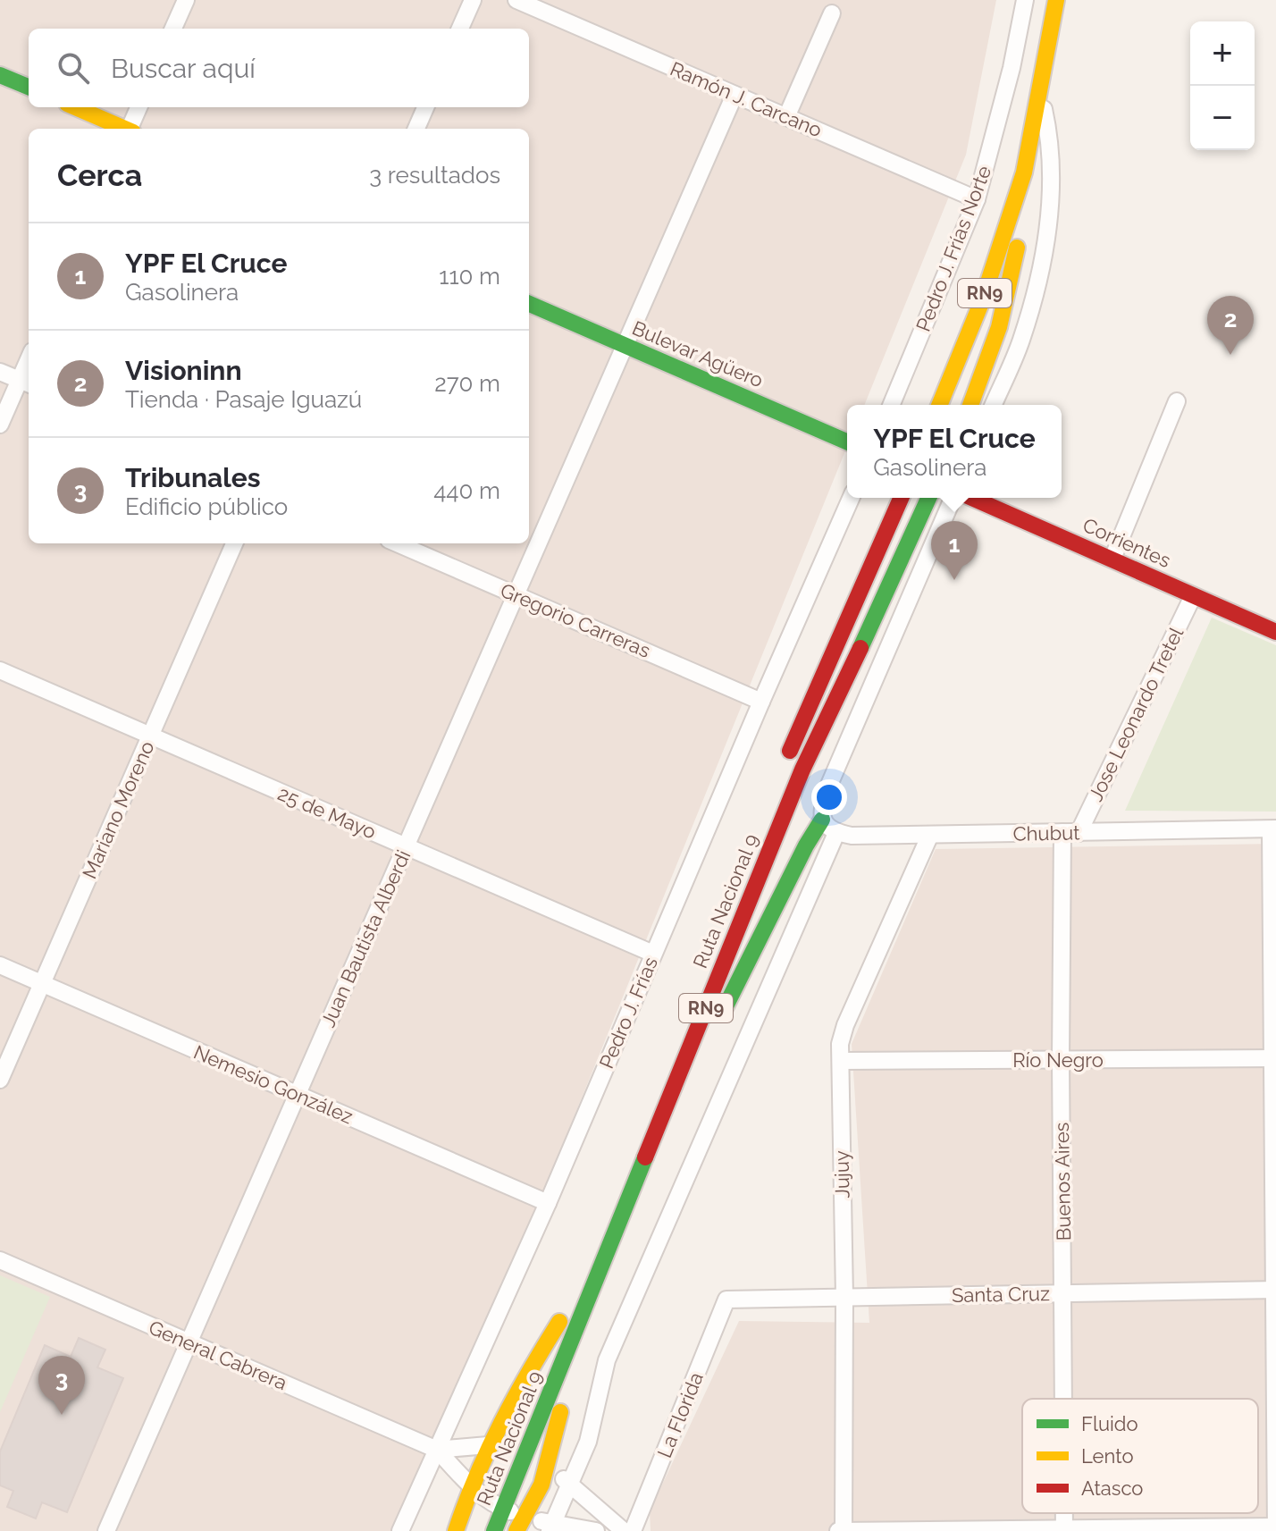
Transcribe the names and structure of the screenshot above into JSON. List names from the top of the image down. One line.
{"streets":{"main road":["RN9","Bulevar Agüero","Corrientes","Ruta Nacional 9"],"street":["Ramón J. Carcano","Pedro J. Frías Norte","Gregorio Carreras","Jose Leonardo Tretel","Mariano Moreno","25 de Mayo","Chubut","Juan Bautista Alberdi","Pedro J. Frías","Río Negro","Nemesio González","Jujuy","Buenos Aires","Santa Cruz","General Cabrera","La Florida"]},"crossings":[["Ramón J. Carcano","Pedro J. Frías Norte"],["Ramón J. Carcano","Juan Bautista Alberdi"],["Bulevar Agüero","Juan Bautista Alberdi"],["Corrientes","Jose Leonardo Tretel"],["Gregorio Carreras","Juan Bautista Alberdi"],["Gregorio Carreras","Pedro J. Frías"],["Jose Leonardo Tretel","Chubut"],["Jose Leonardo Tretel","Buenos Aires"],["Mariano Moreno","25 de Mayo"],["Mariano Moreno","Nemesio González"],["25 de Mayo","Juan Bautista Alberdi"],["25 de Mayo","Pedro J. Frías"],["Chubut","Jujuy"],["Chubut","Buenos Aires"],["Juan Bautista Alberdi","Nemesio González"],["Juan Bautista Alberdi","General Cabrera"],["Pedro J. Frías","Nemesio González"],["Pedro J. Frías","General Cabrera"],["Río Negro","Jujuy"],["Río Negro","Buenos Aires"],["Jujuy","Santa Cruz"],["Buenos Aires","Santa Cruz"],["Santa Cruz","La Florida"]],"legend":["Fluido","Lento","Atasco"],"page":{"map_buttons":["+","−"],"search":"Buscar aquí","heading":["Cerca","3 resultados"],"list":[{"mark":"1","name":"YPF El Cruce","note":"Gasolinera","value":"110 m"},{"mark":"2","name":"Visioninn","note":"Tienda · Pasaje Iguazú","value":"270 m"},{"mark":"3","name":"Tribunales","note":"Edificio público","value":"440 m"}],"pins":["2","1","3"],"popup":["YPF El Cruce","Gasolinera"]}}
